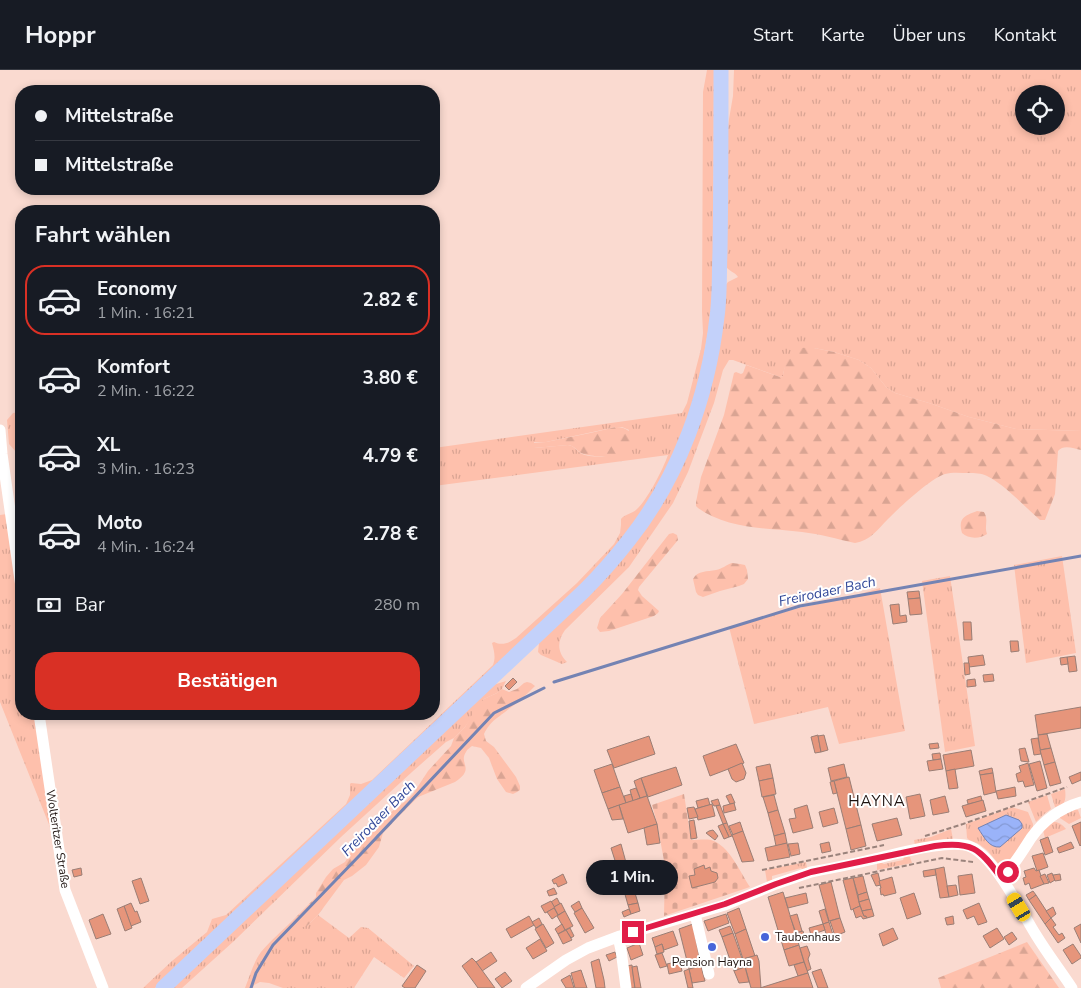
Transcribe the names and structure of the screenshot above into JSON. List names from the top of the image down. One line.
{"streets":{"street":["Wolteritzer Straße"]},"districts":["HAYNA"],"water":["Freirodaer Bach"],"places":["Taubenhaus","Pension Hayna"],"page":{"header":"Hoppr","nav":["Start","Karte","Über uns","Kontakt"],"banner":["Mittelstraße","Mittelstraße"],"heading":"Fahrt wählen","list":[{"name":"Economy","note":"1 Min. · 16:21","value":"2.82 €"},{"name":"Komfort","note":"2 Min. · 16:22","value":"3.80 €"},{"name":"XL","note":"3 Min. · 16:23","value":"4.79 €"},{"name":"Moto","note":"4 Min. · 16:24","value":"2.78 €"}],"pay":["Bar","280 m"],"buttons":"Bestätigen","bubble":"1 Min."}}
